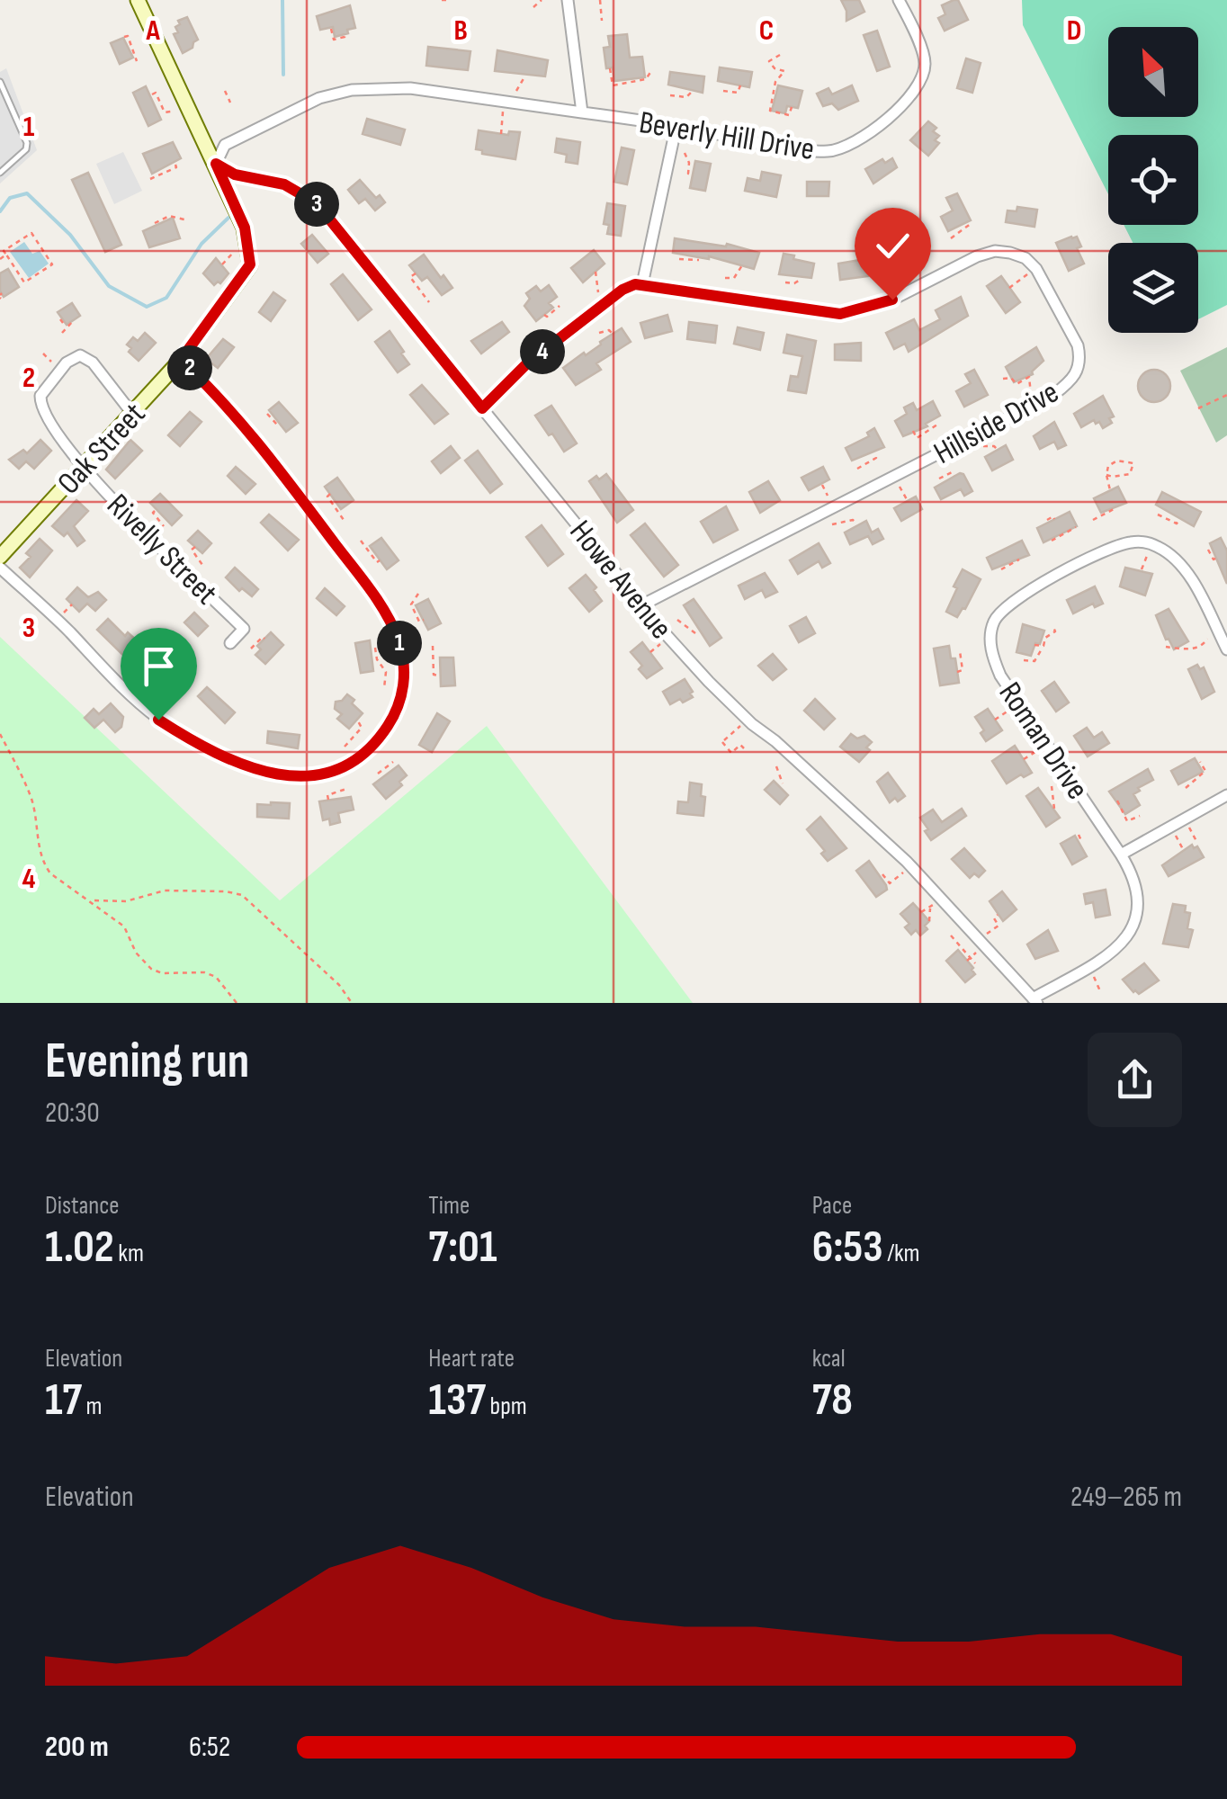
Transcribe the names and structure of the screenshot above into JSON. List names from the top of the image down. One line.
{"streets":{"street":["Beverly Hill Drive","Hillside Drive","Oak Street","Rivelly Street","Howe Avenue","Roman Drive"]},"crossings":[["Beverly Hill Drive","Oak Street"],["Beverly Hill Drive","Howe Avenue"],["Hillside Drive","Howe Avenue"],["Oak Street","Rivelly Street"],["Oak Street","Howe Avenue"],["Howe Avenue","Roman Drive"]],"north":"top left","page":{"pins":["3","4","2","1"],"heading":["Evening run","20:30"],"stats":[["Distance","1.02 km"],["Time","7:01"],["Pace","6:53 /km"],["Elevation","17 m"],["Heart rate","137 bpm"],["kcal","78"]],"chart":["Elevation","249–265 m"],"list":[{"name":"200 m","note":"6:52"}]},"grid":{"columns":["A","B","C","D"],"rows":["1","2","3","4"]}}
